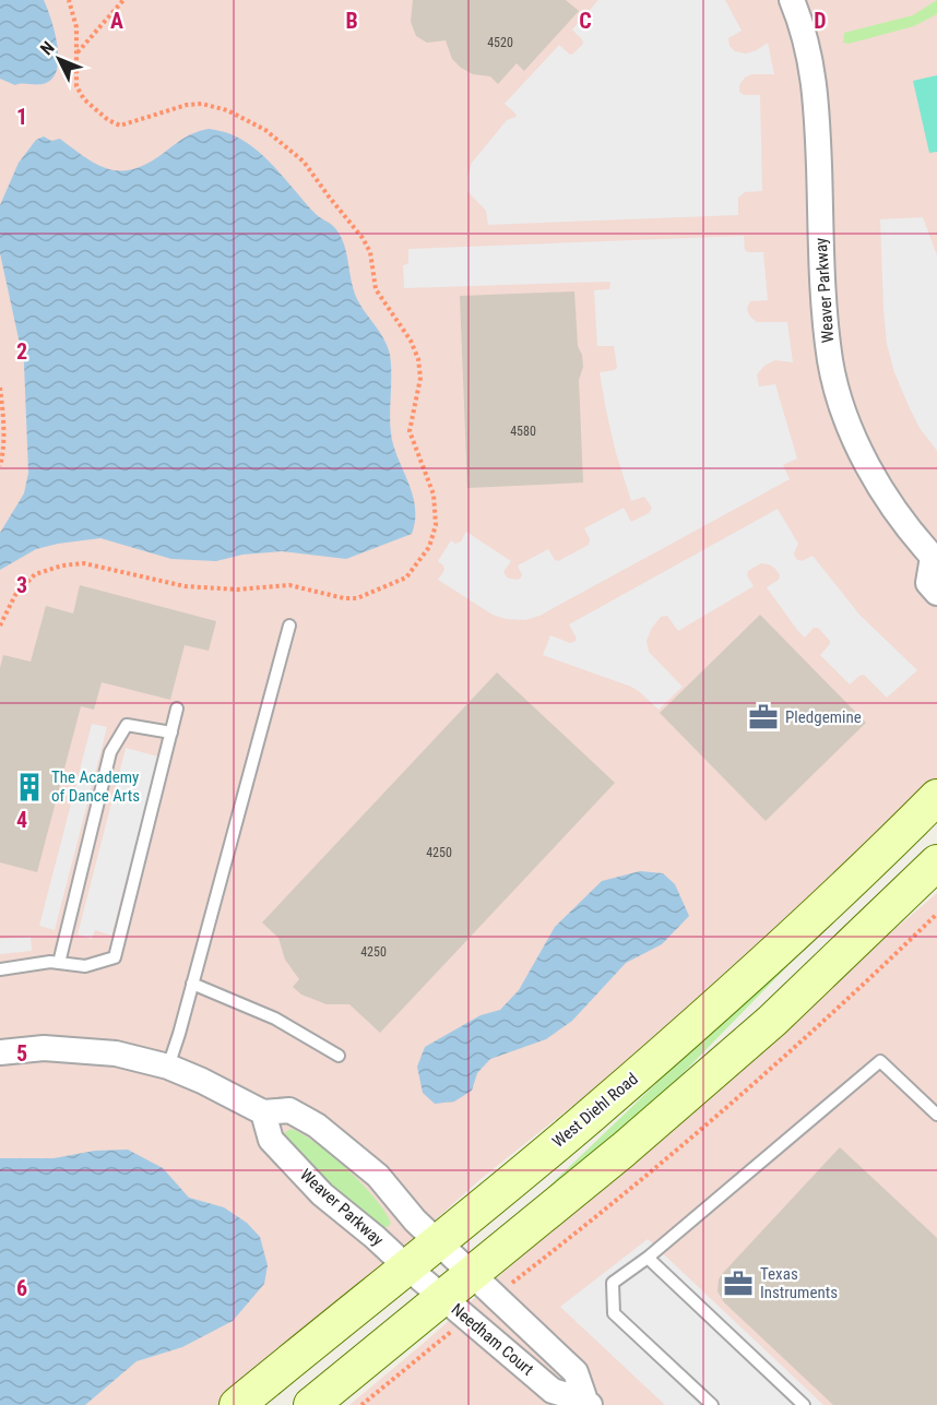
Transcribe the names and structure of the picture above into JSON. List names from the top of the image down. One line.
{"streets":{"street":["Weaver Parkway","West Diehl Road","Needham Court"]},"crossings":[["Weaver Parkway","West Diehl Road"],["Weaver Parkway","Needham Court"],["West Diehl Road","Needham Court"]],"places":{"office":["Pledgemine","Texas Instruments"],"building":["The Academy of Dance Arts"]},"house_numbers":["4520","4580","4250","4250"],"north":"top left","grid":{"columns":["A","B","C","D"],"rows":["1","2","3","4","5","6"]}}
